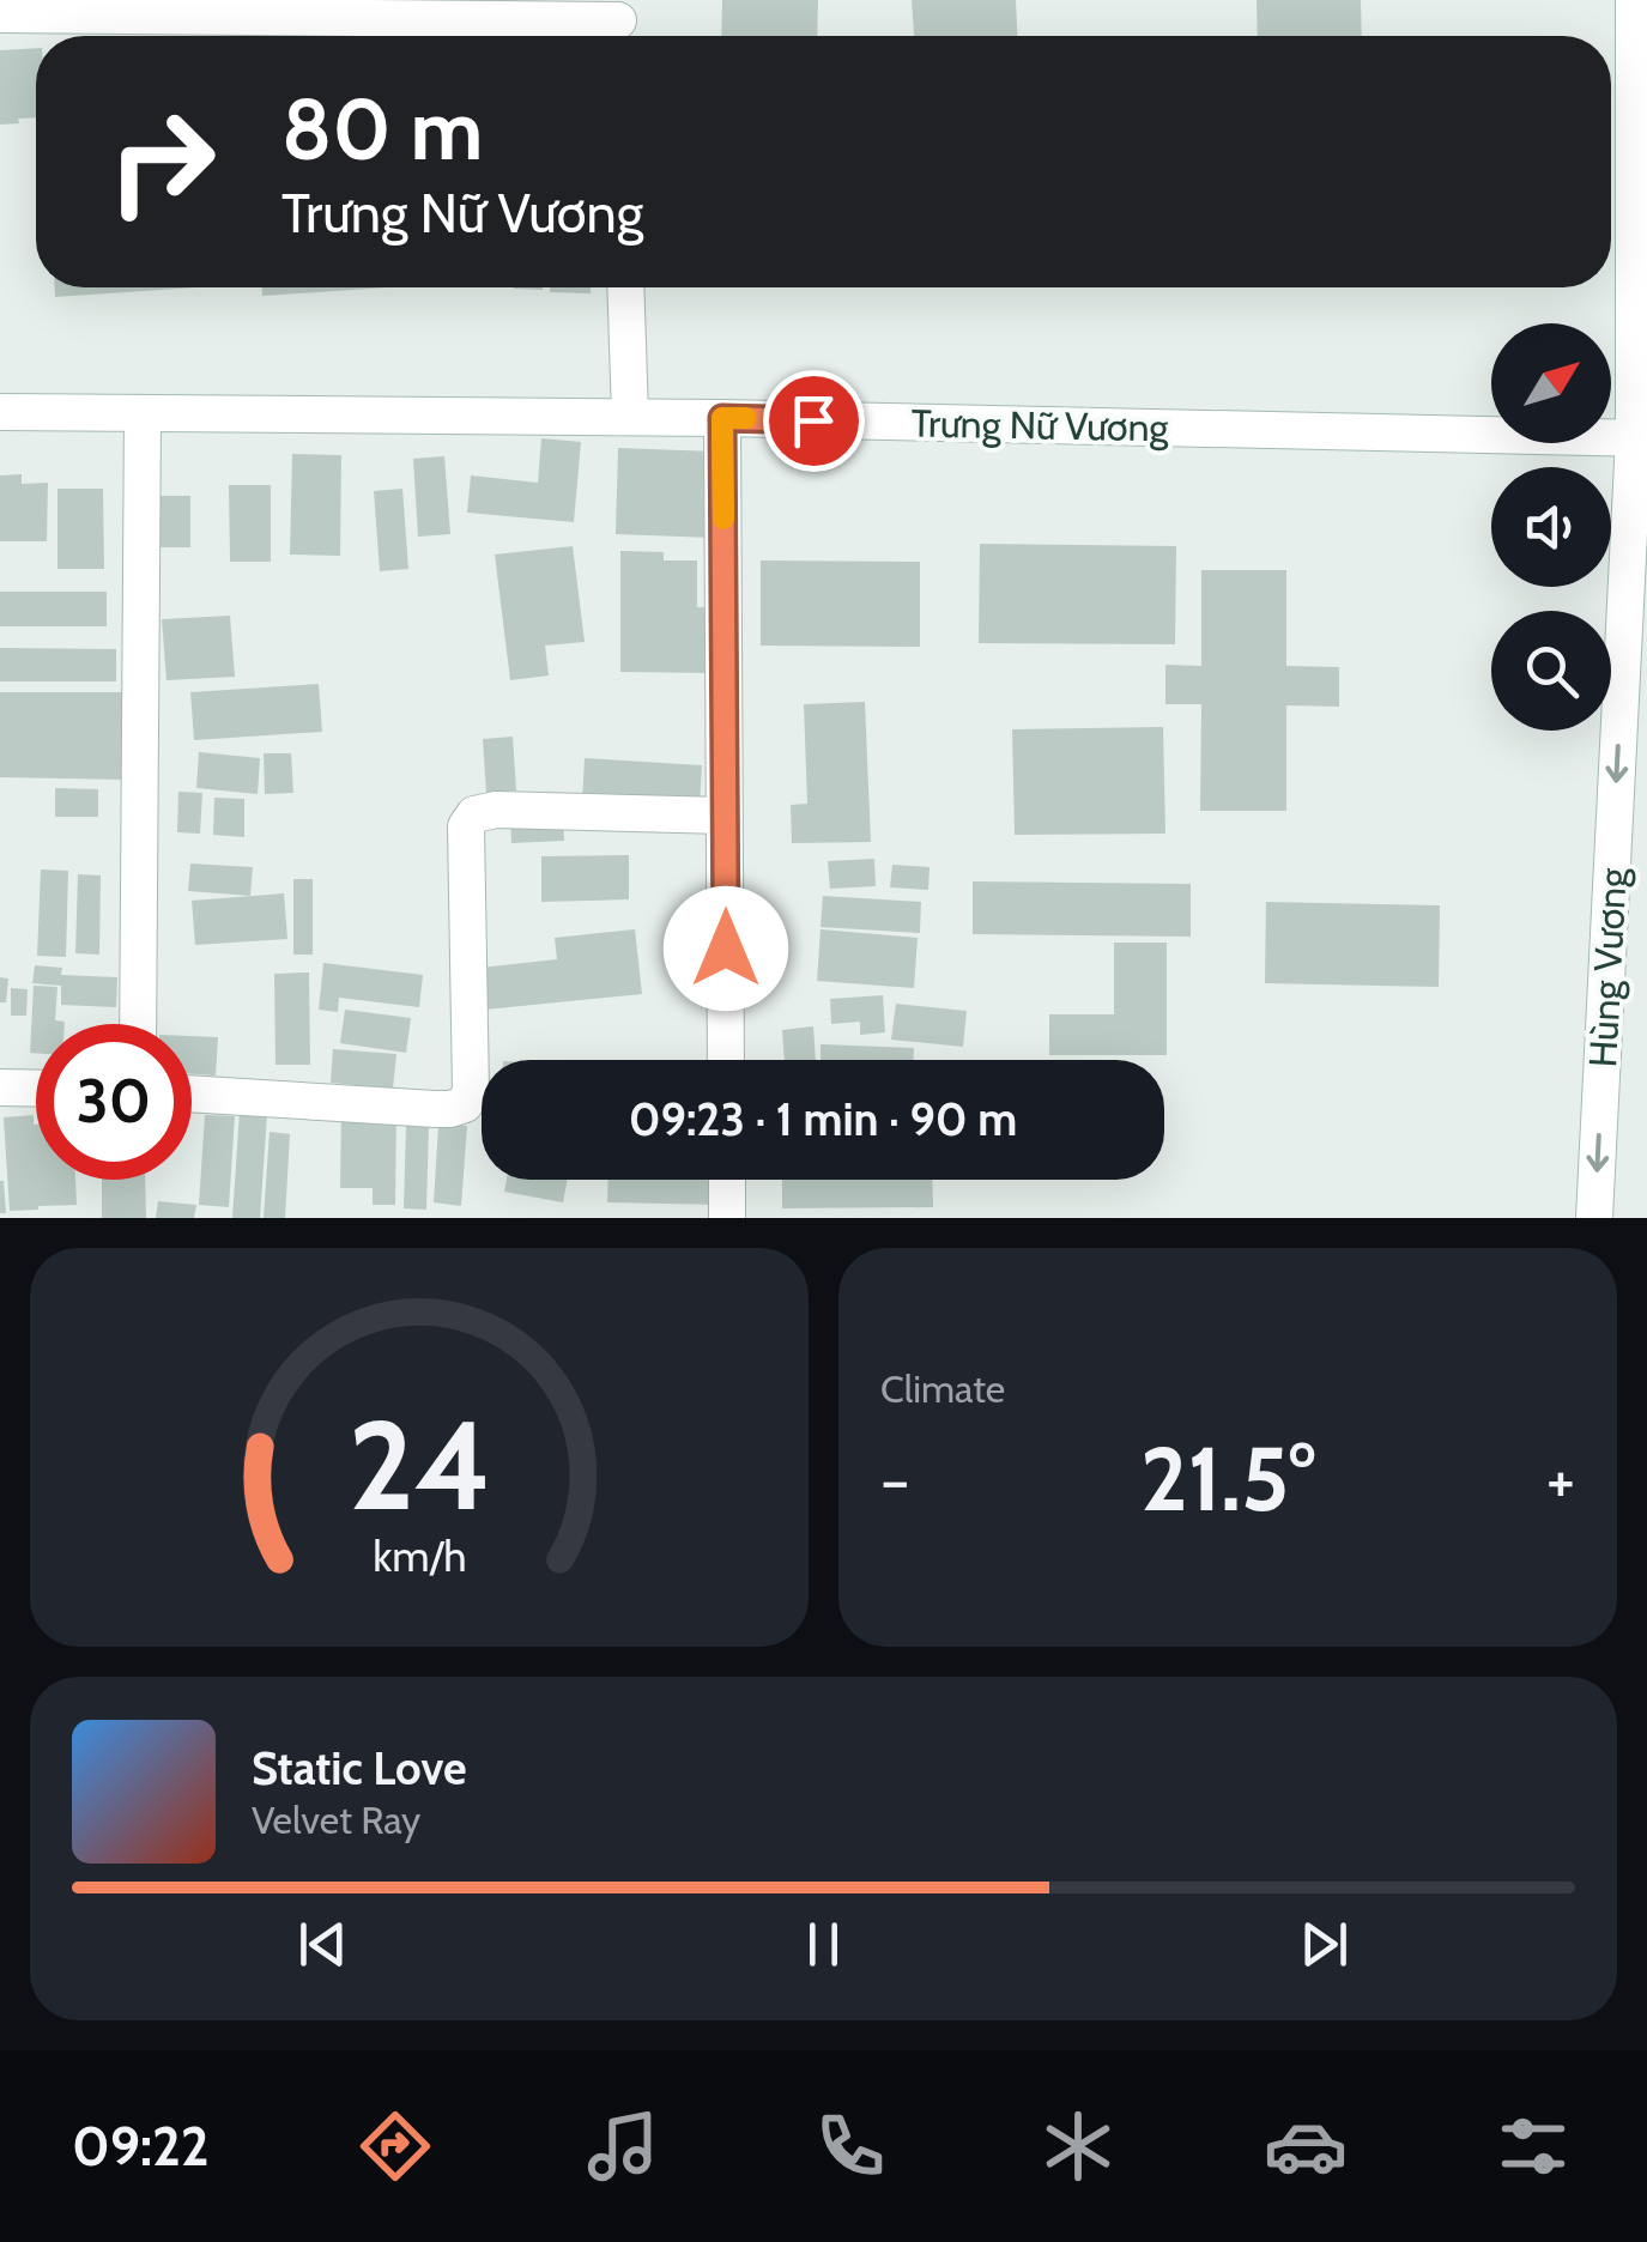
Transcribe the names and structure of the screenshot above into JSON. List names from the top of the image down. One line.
{"streets":{"street":["Trưng Nữ Vương","Hùng Vương"]},"crossings":[["Trưng Nữ Vương","Hùng Vương"]],"one_way":["Hùng Vương"],"north":"top right","page":{"turn":["80 m","Trưng Nữ Vương"],"limit":"30","trip":"09:23 · 1 min · 90 m","tile":"Climate","heat":["−","21.5°","+"],"song":["Static Love","Velvet Ray"],"tabs":"09:22","gauge":["24","km/h"]}}
